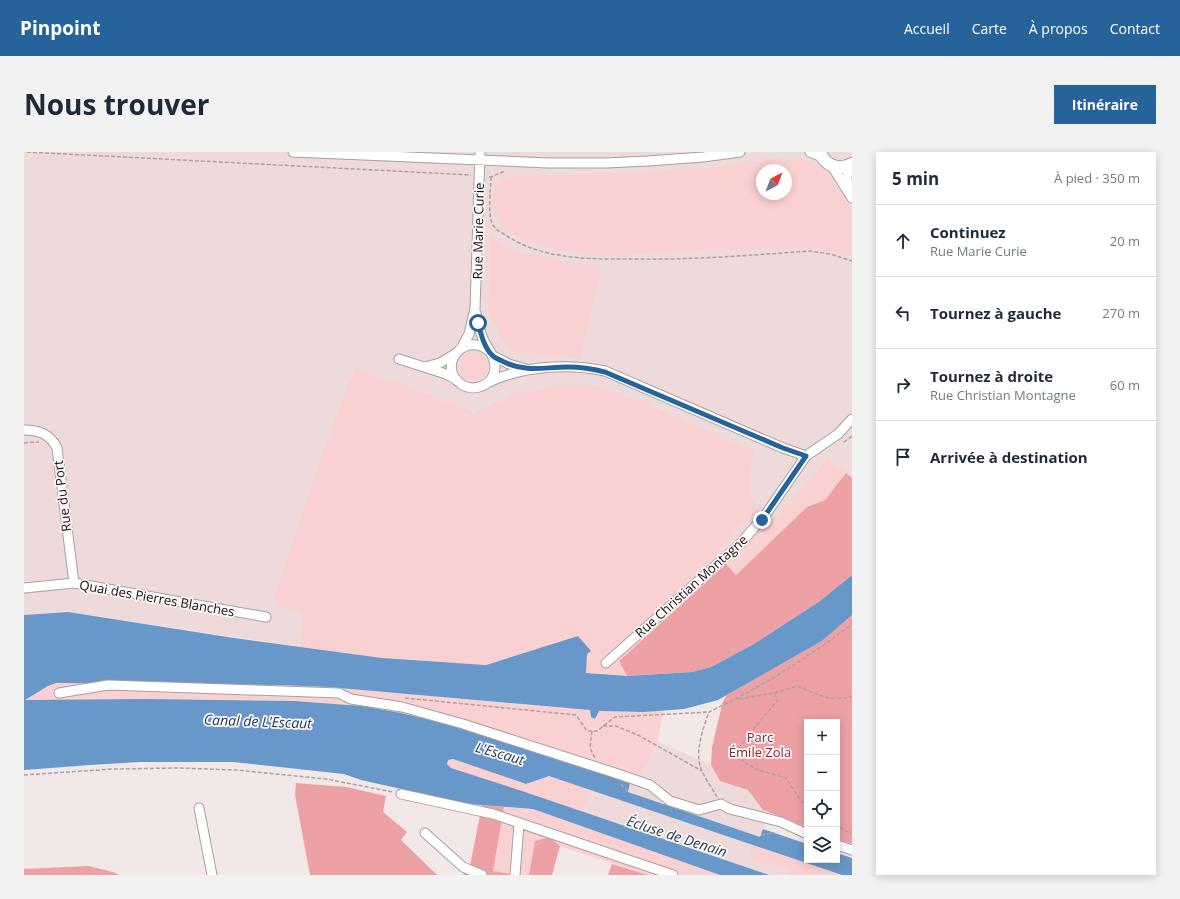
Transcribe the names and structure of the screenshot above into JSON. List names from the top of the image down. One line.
{"streets":{"street":["Rue Marie Curie","Rue du Port","Rue Christian Montagne","Quai des Pierres Blanches"]},"crossings":[["Rue du Port","Quai des Pierres Blanches"]],"water":["Canal de L'Escaut","L'Escaut","Écluse de Denain"],"parks":["Parc Émile Zola"],"north":"top right","page":{"header":"Pinpoint","nav":["Accueil","Carte","À propos","Contact"],"title":"Nous trouver","buttons":"Itinéraire","heading":["5 min","À pied · 350 m"],"list":[["Continuez","Rue Marie Curie","20 m"],["Tournez à gauche","270 m"],["Tournez à droite","Rue Christian Montagne","60 m"],"Arrivée à destination"],"map_buttons":["+","−"]}}
